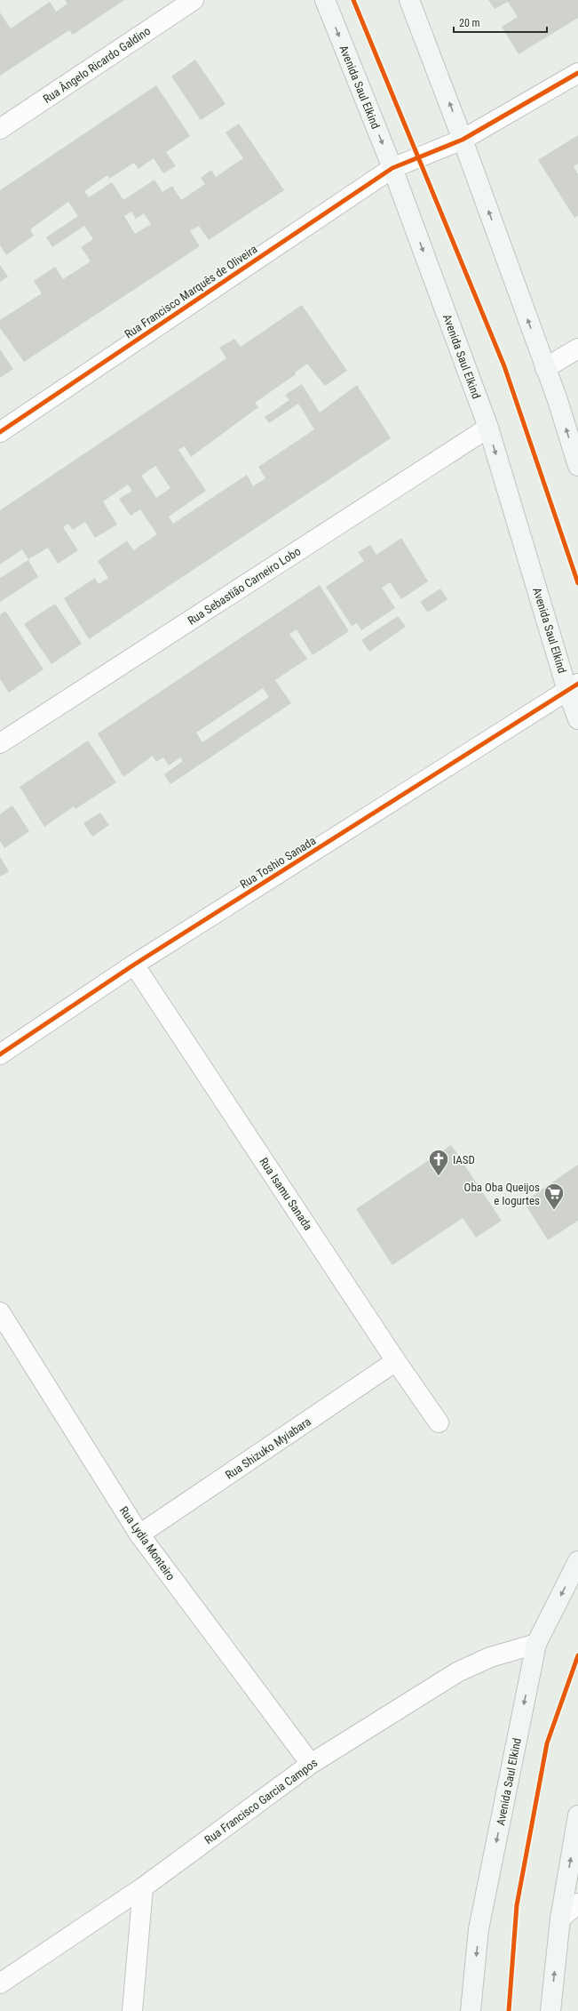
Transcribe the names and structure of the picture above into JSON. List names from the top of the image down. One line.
{"streets":{"main road":["Avenida Saul Elkind"],"street":["Rua Ângelo Ricardo Galdino","Rua Francisco Marquês de Oliveira","Rua Sebastião Carneiro Lobo","Rua Toshio Sanada","Rua Isamu Sanada","Rua Shizuko Myiabara","Rua Lydia Monteiro","Rua Francisco Garcia Campos"]},"crossings":[["Avenida Saul Elkind","Rua Francisco Marquês de Oliveira"],["Avenida Saul Elkind","Rua Sebastião Carneiro Lobo"],["Avenida Saul Elkind","Rua Toshio Sanada"],["Avenida Saul Elkind","Rua Francisco Garcia Campos"],["Rua Toshio Sanada","Rua Isamu Sanada"],["Rua Isamu Sanada","Rua Shizuko Myiabara"],["Rua Shizuko Myiabara","Rua Lydia Monteiro"],["Rua Lydia Monteiro","Rua Francisco Garcia Campos"]],"places":{"church":["IASD"],"supermarket":["Oba Oba Queijos e Iogurtes"]},"scale_bar":"20 m"}
